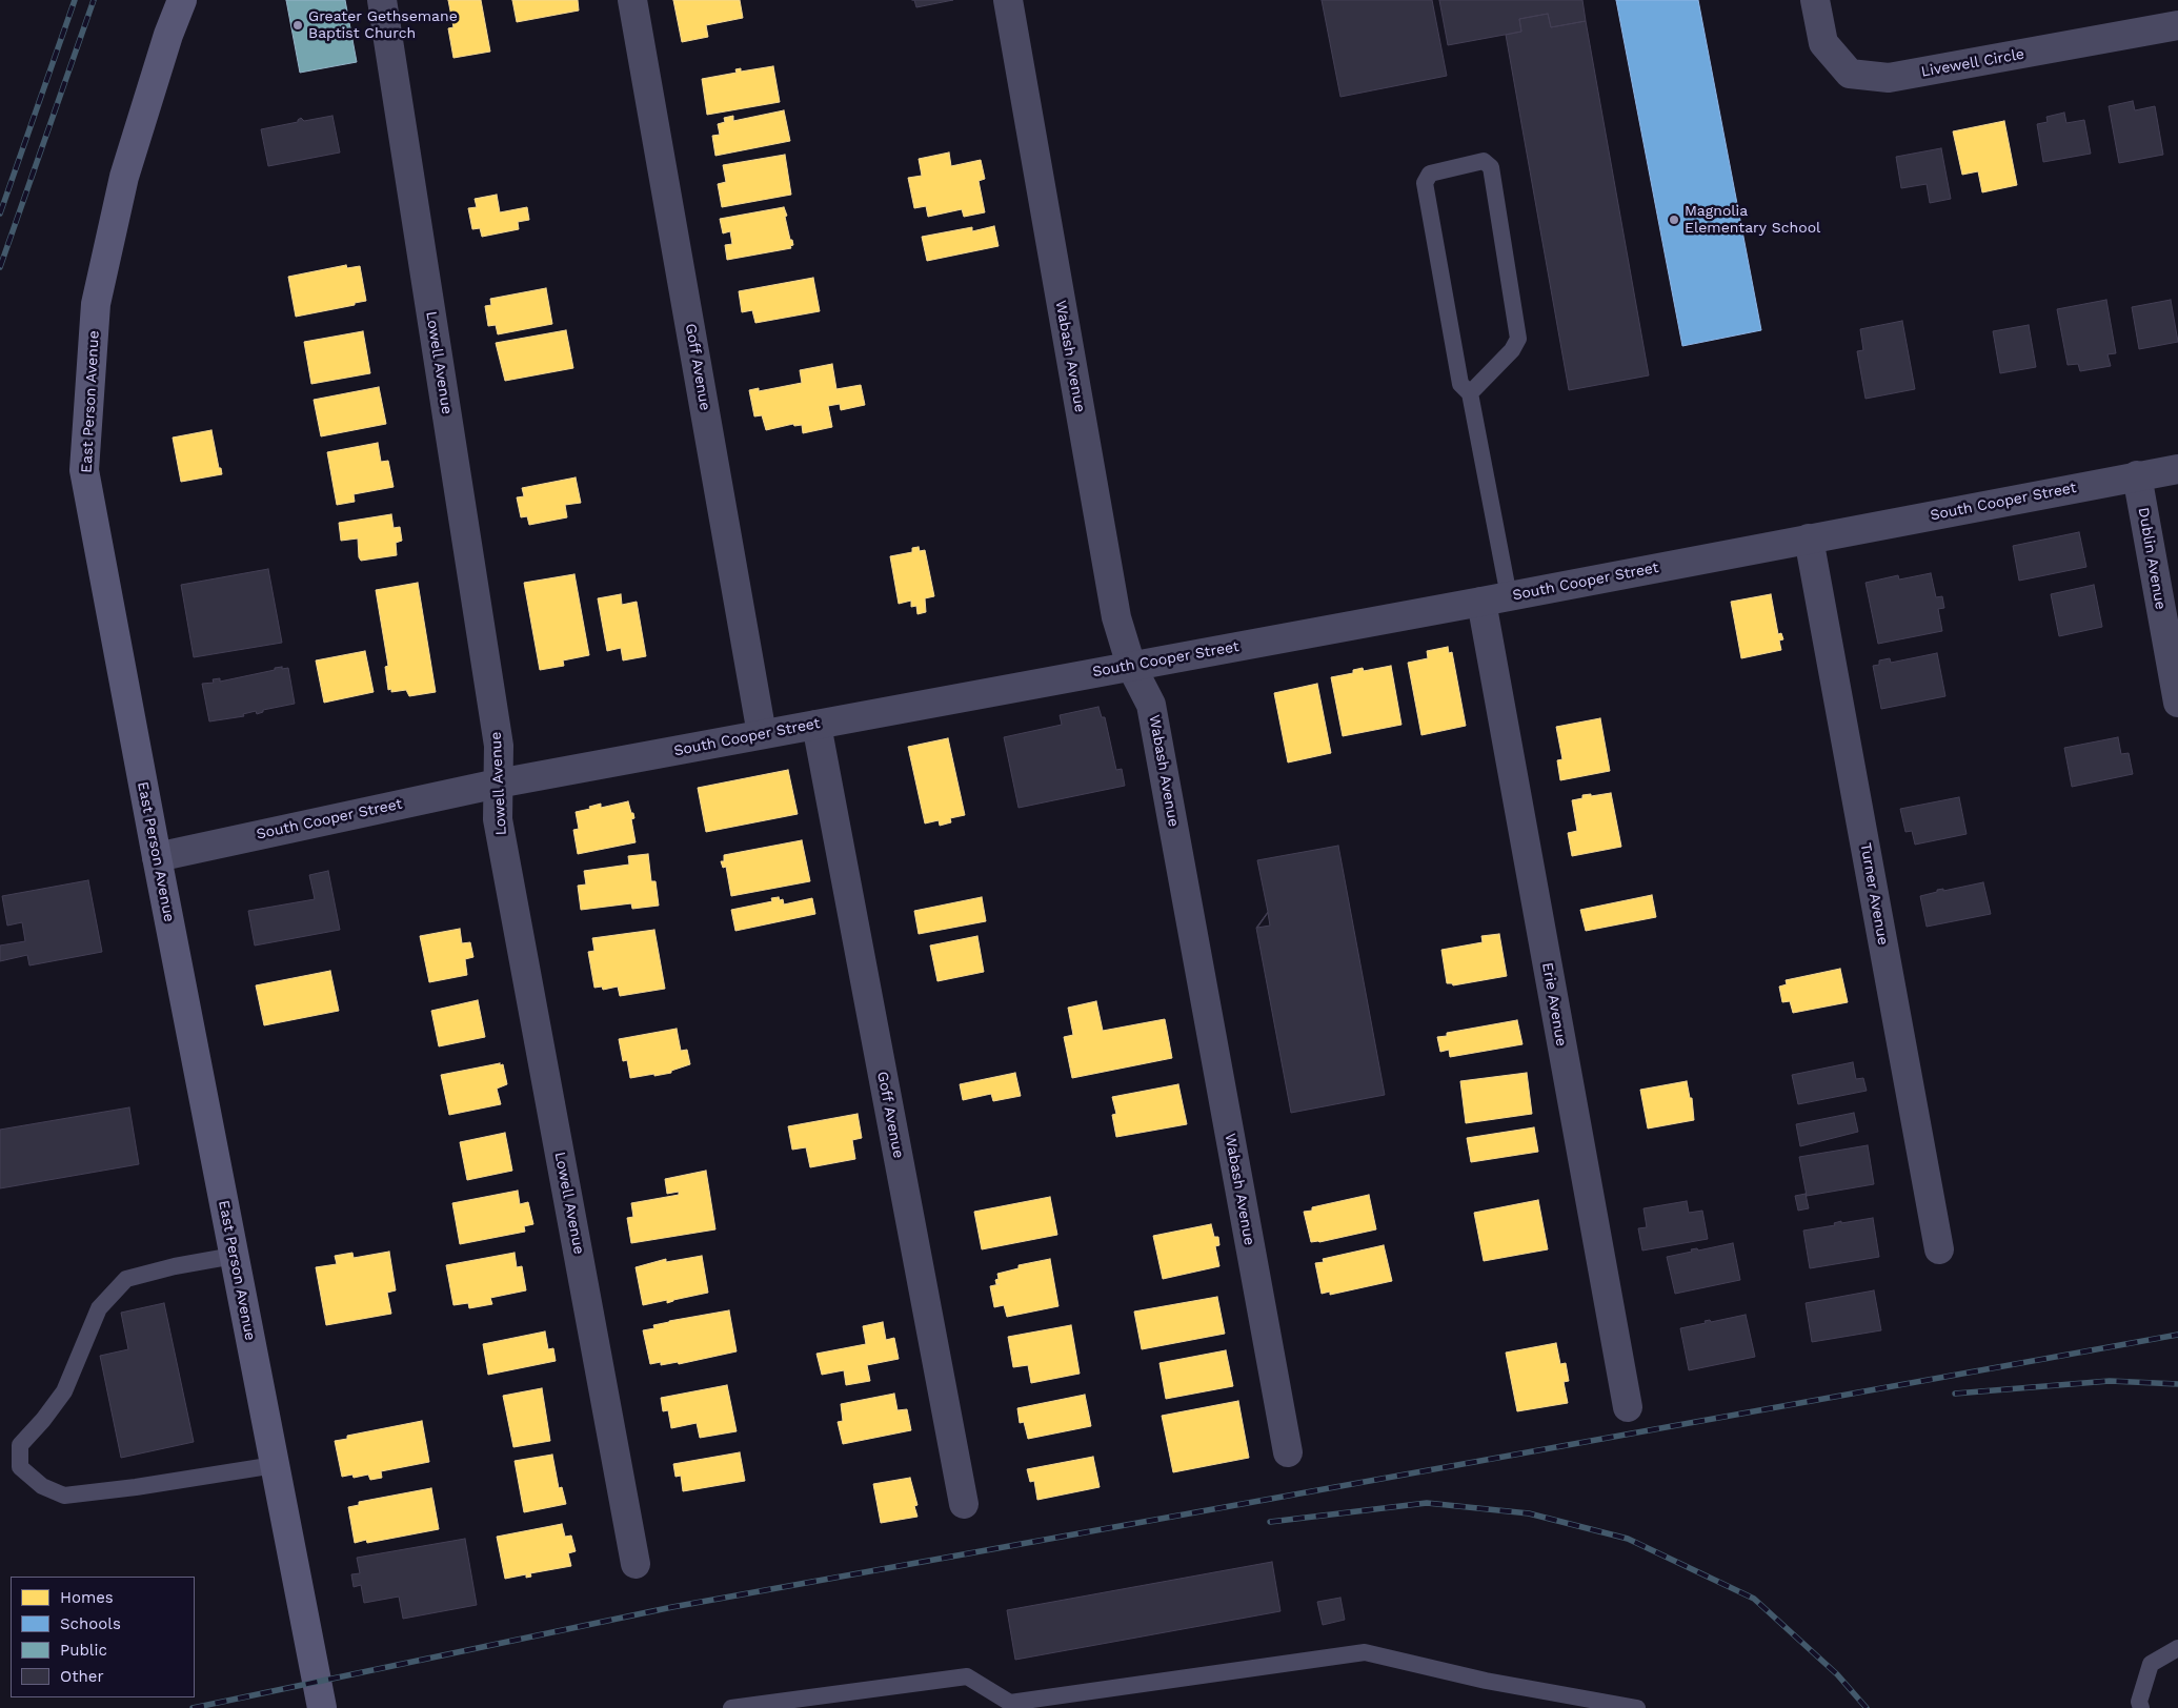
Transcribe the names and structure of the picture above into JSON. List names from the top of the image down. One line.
{"streets":{"main road":["East Person Avenue"],"street":["Livewell Circle","Wabash Avenue","Lowell Avenue","Goff Avenue","South Cooper Street","Dublin Avenue","Turner Avenue","Erie Avenue"]},"crossings":[["Wabash Avenue","South Cooper Street"],["Lowell Avenue","South Cooper Street"],["Goff Avenue","South Cooper Street"],["East Person Avenue","South Cooper Street"],["South Cooper Street","Dublin Avenue"],["South Cooper Street","Turner Avenue"],["South Cooper Street","Erie Avenue"]],"places":["Greater Gethsemane Baptist Church","Magnolia Elementary School"],"legend":["Homes","Schools","Public","Other"]}
